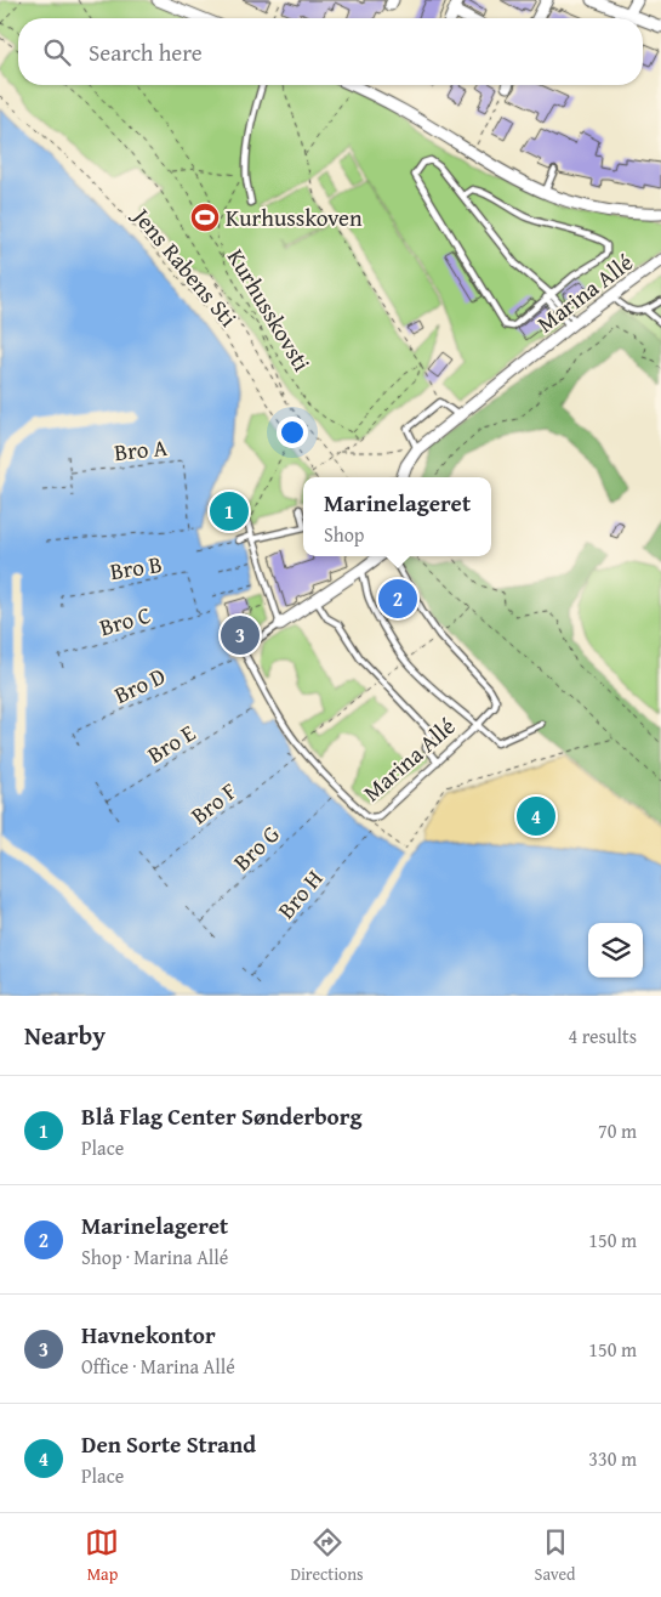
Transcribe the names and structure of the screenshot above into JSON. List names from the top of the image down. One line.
{"streets":{"street":["Marina Allé"],"path":["Jens Rabens Sti","Kurhusskovsti","Bro A","Bro B","Bro C","Bro D","Bro E","Bro F","Bro G","Bro H"]},"crossings":[["Bro B","Bro C"]],"places":{"sports":["Kurhusskoven"]},"page":{"search":"Search here","popup":["Marinelageret","Shop"],"pins":["1","2","3","4"],"heading":["Nearby","4 results"],"list":[{"mark":"1","name":"Blå Flag Center Sønderborg","note":"Place","value":"70 m"},{"mark":"2","name":"Marinelageret","note":"Shop · Marina Allé","value":"150 m"},{"mark":"3","name":"Havnekontor","note":"Office · Marina Allé","value":"150 m"},{"mark":"4","name":"Den Sorte Strand","note":"Place","value":"330 m"}],"nav":["Map","Directions","Saved"]}}
